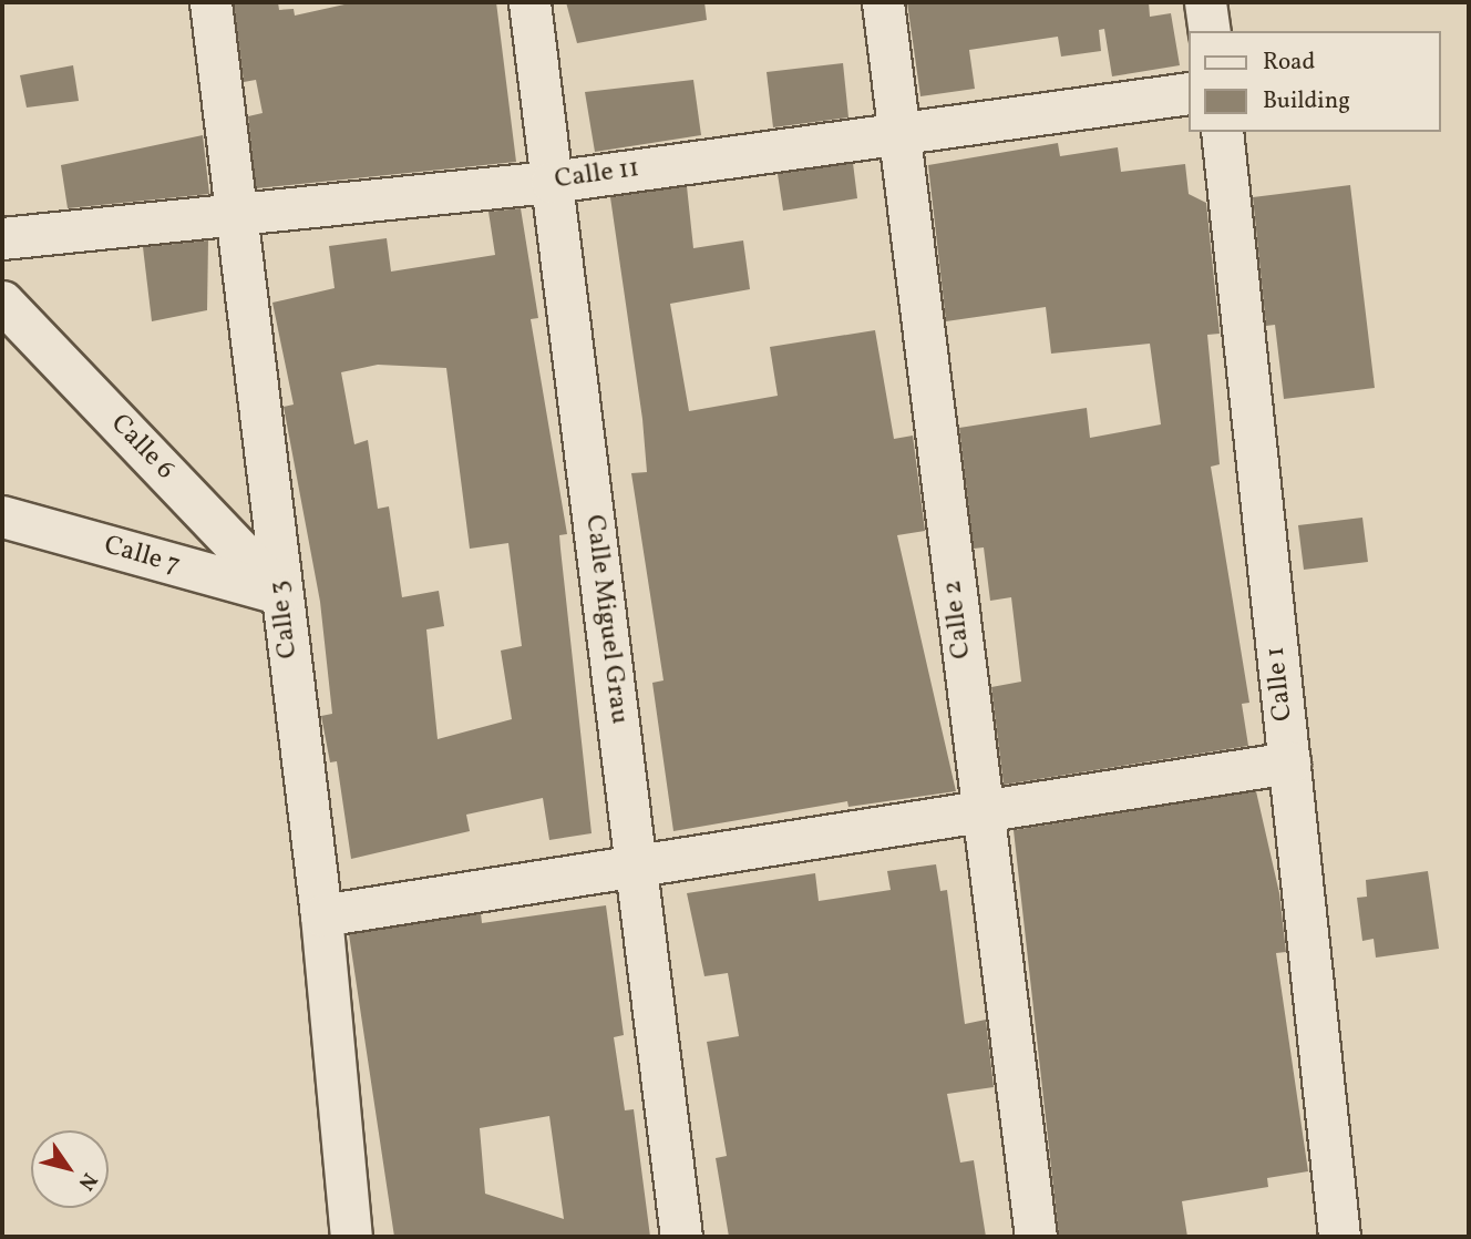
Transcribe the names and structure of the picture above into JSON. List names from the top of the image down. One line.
{"streets":{"street":["Calle 11","Calle 6","Calle 7","Calle 3","Calle Miguel Grau","Calle 2","Calle 1"]},"crossings":[["Calle 11","Calle 3"],["Calle 11","Calle Miguel Grau"],["Calle 11","Calle 2"],["Calle 6","Calle 7"],["Calle 6","Calle 3"],["Calle 7","Calle 3"]],"legend":["Road","Building"],"north":"bottom right"}
